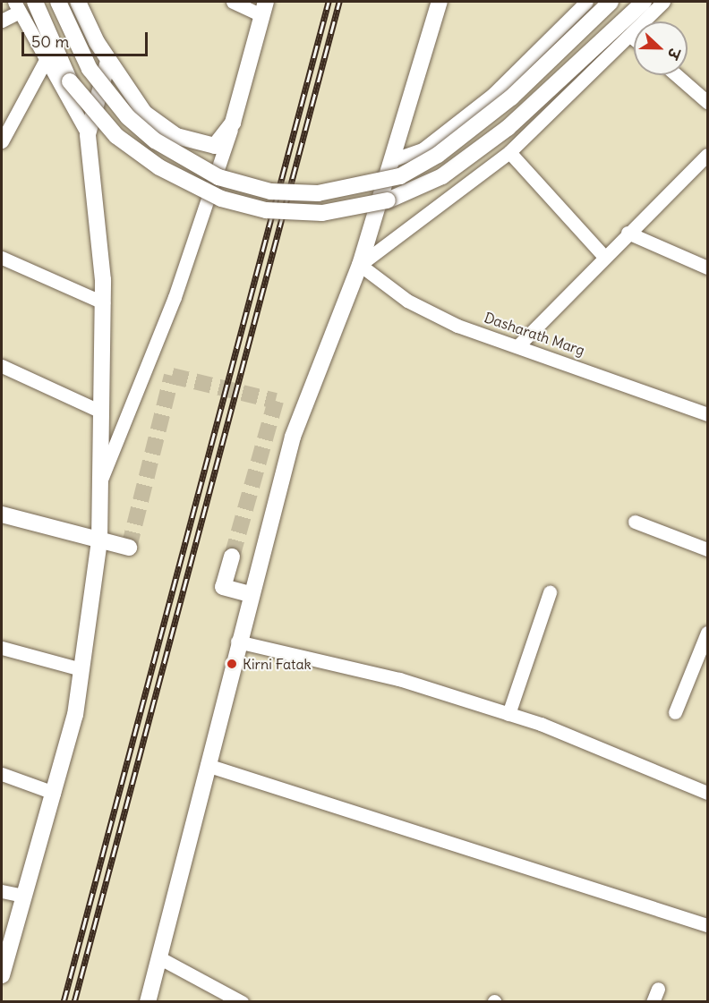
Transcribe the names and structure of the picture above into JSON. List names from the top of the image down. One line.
{"streets":{"street":["Dasharath Marg"]},"places":["Kirni Fatak"],"scale_bar":"50 m","north":"right"}
